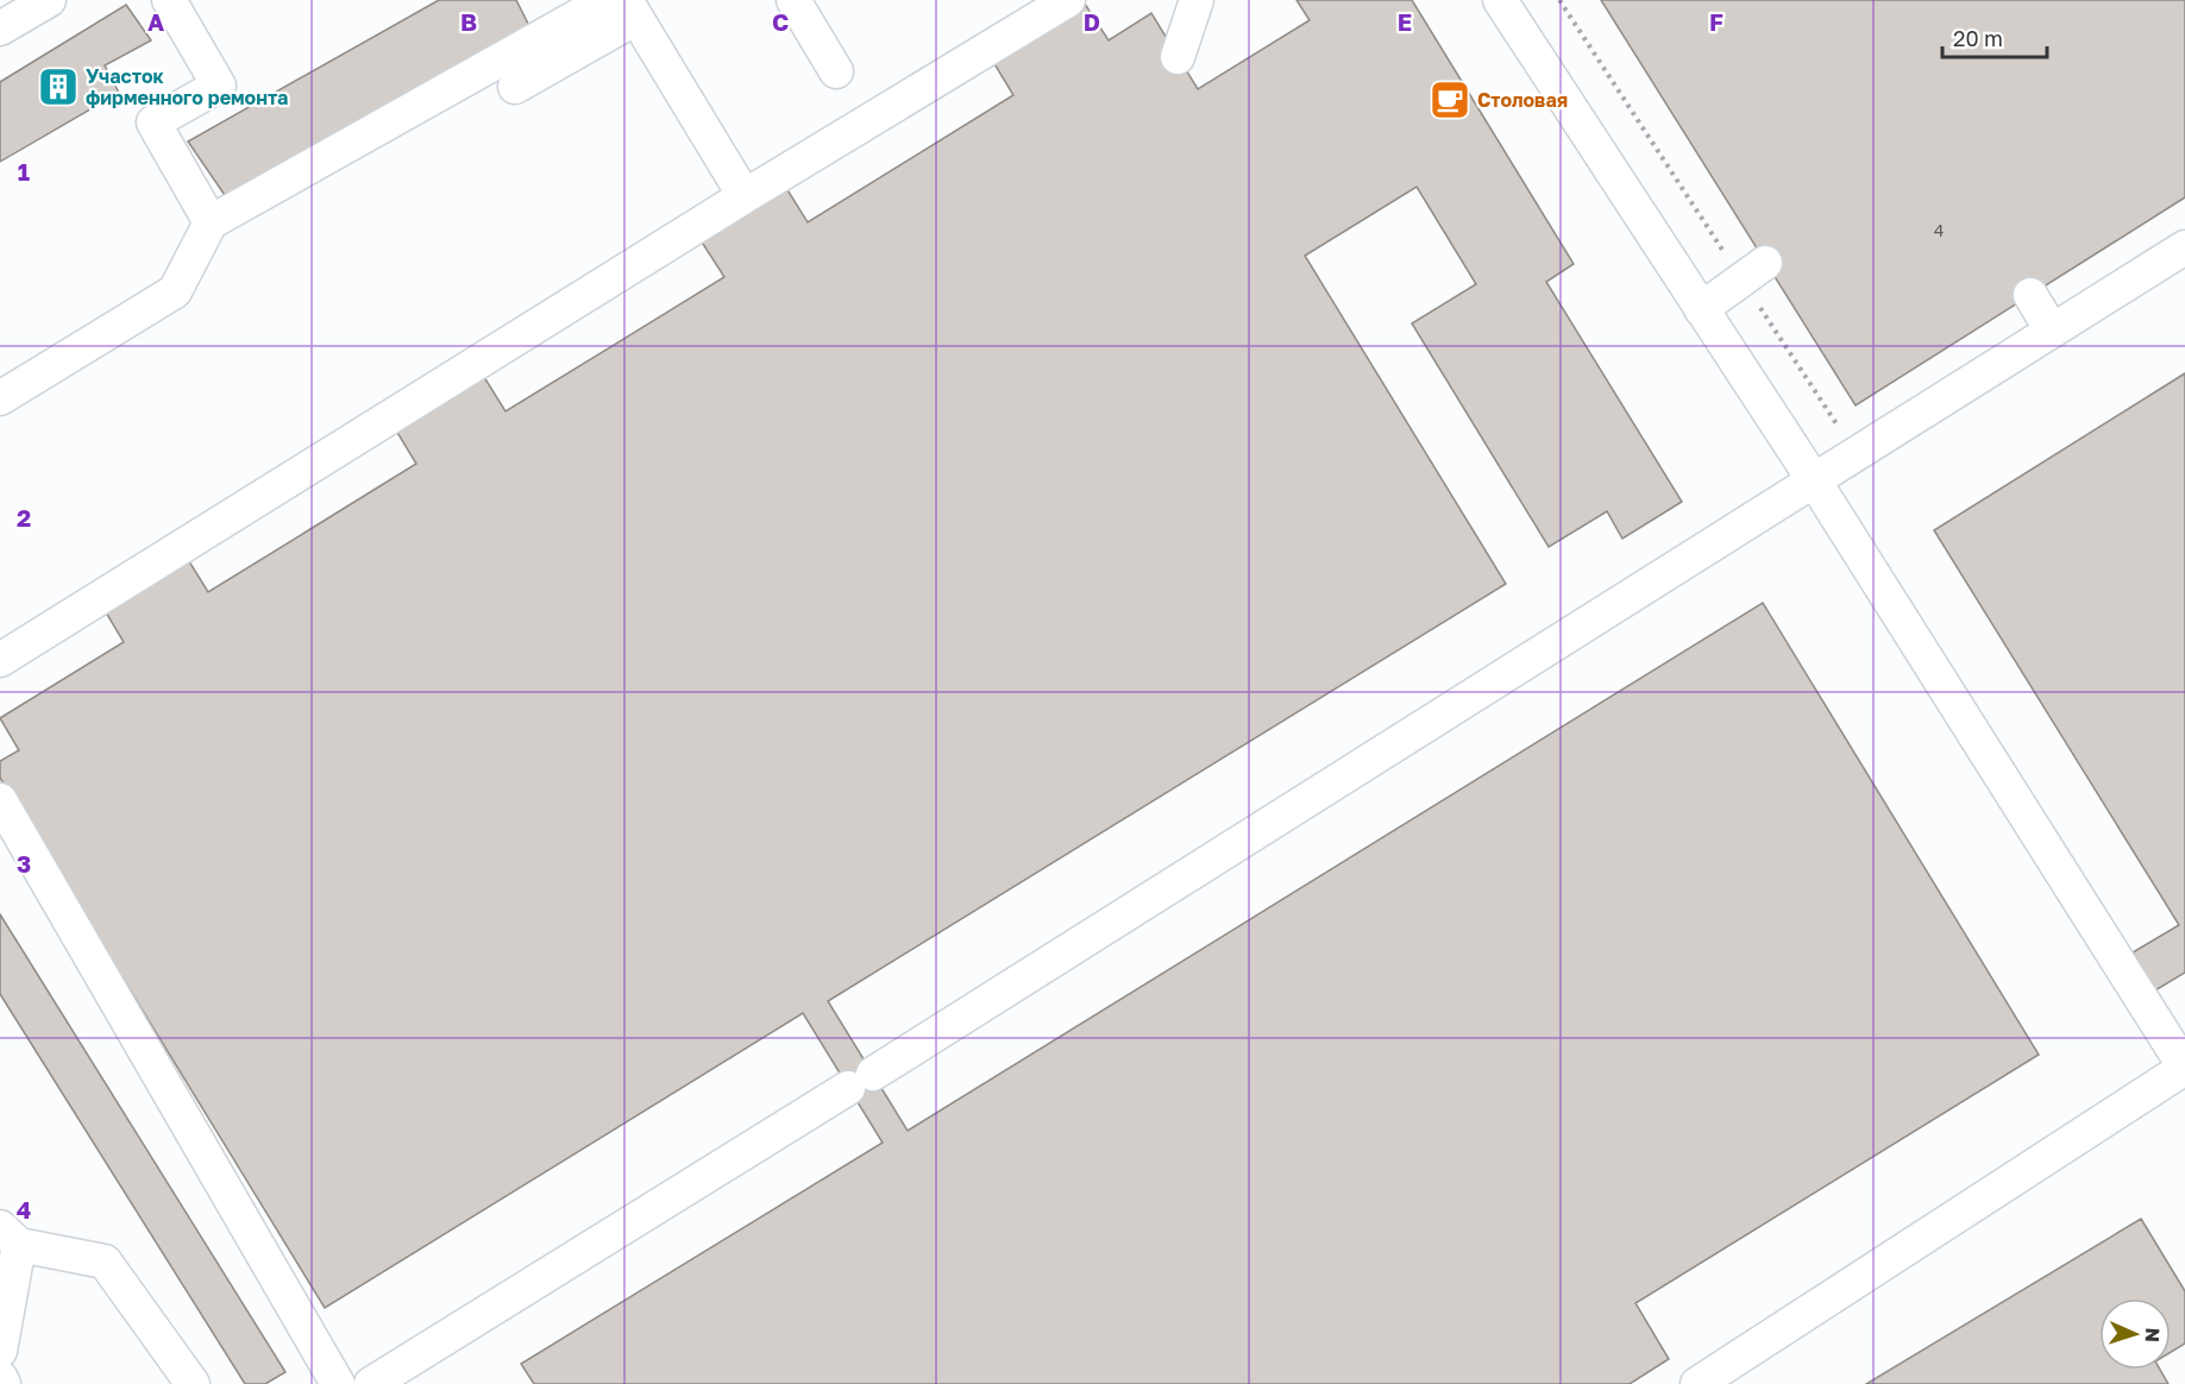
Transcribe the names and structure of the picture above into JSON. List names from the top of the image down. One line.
{"places":{"building":["Участок фирменного ремонта"],"cafe":["Столовая"]},"house_numbers":["4"],"scale_bar":"20 m","north":"right","grid":{"columns":["A","B","C","D","E","F"],"rows":["1","2","3","4"]}}
